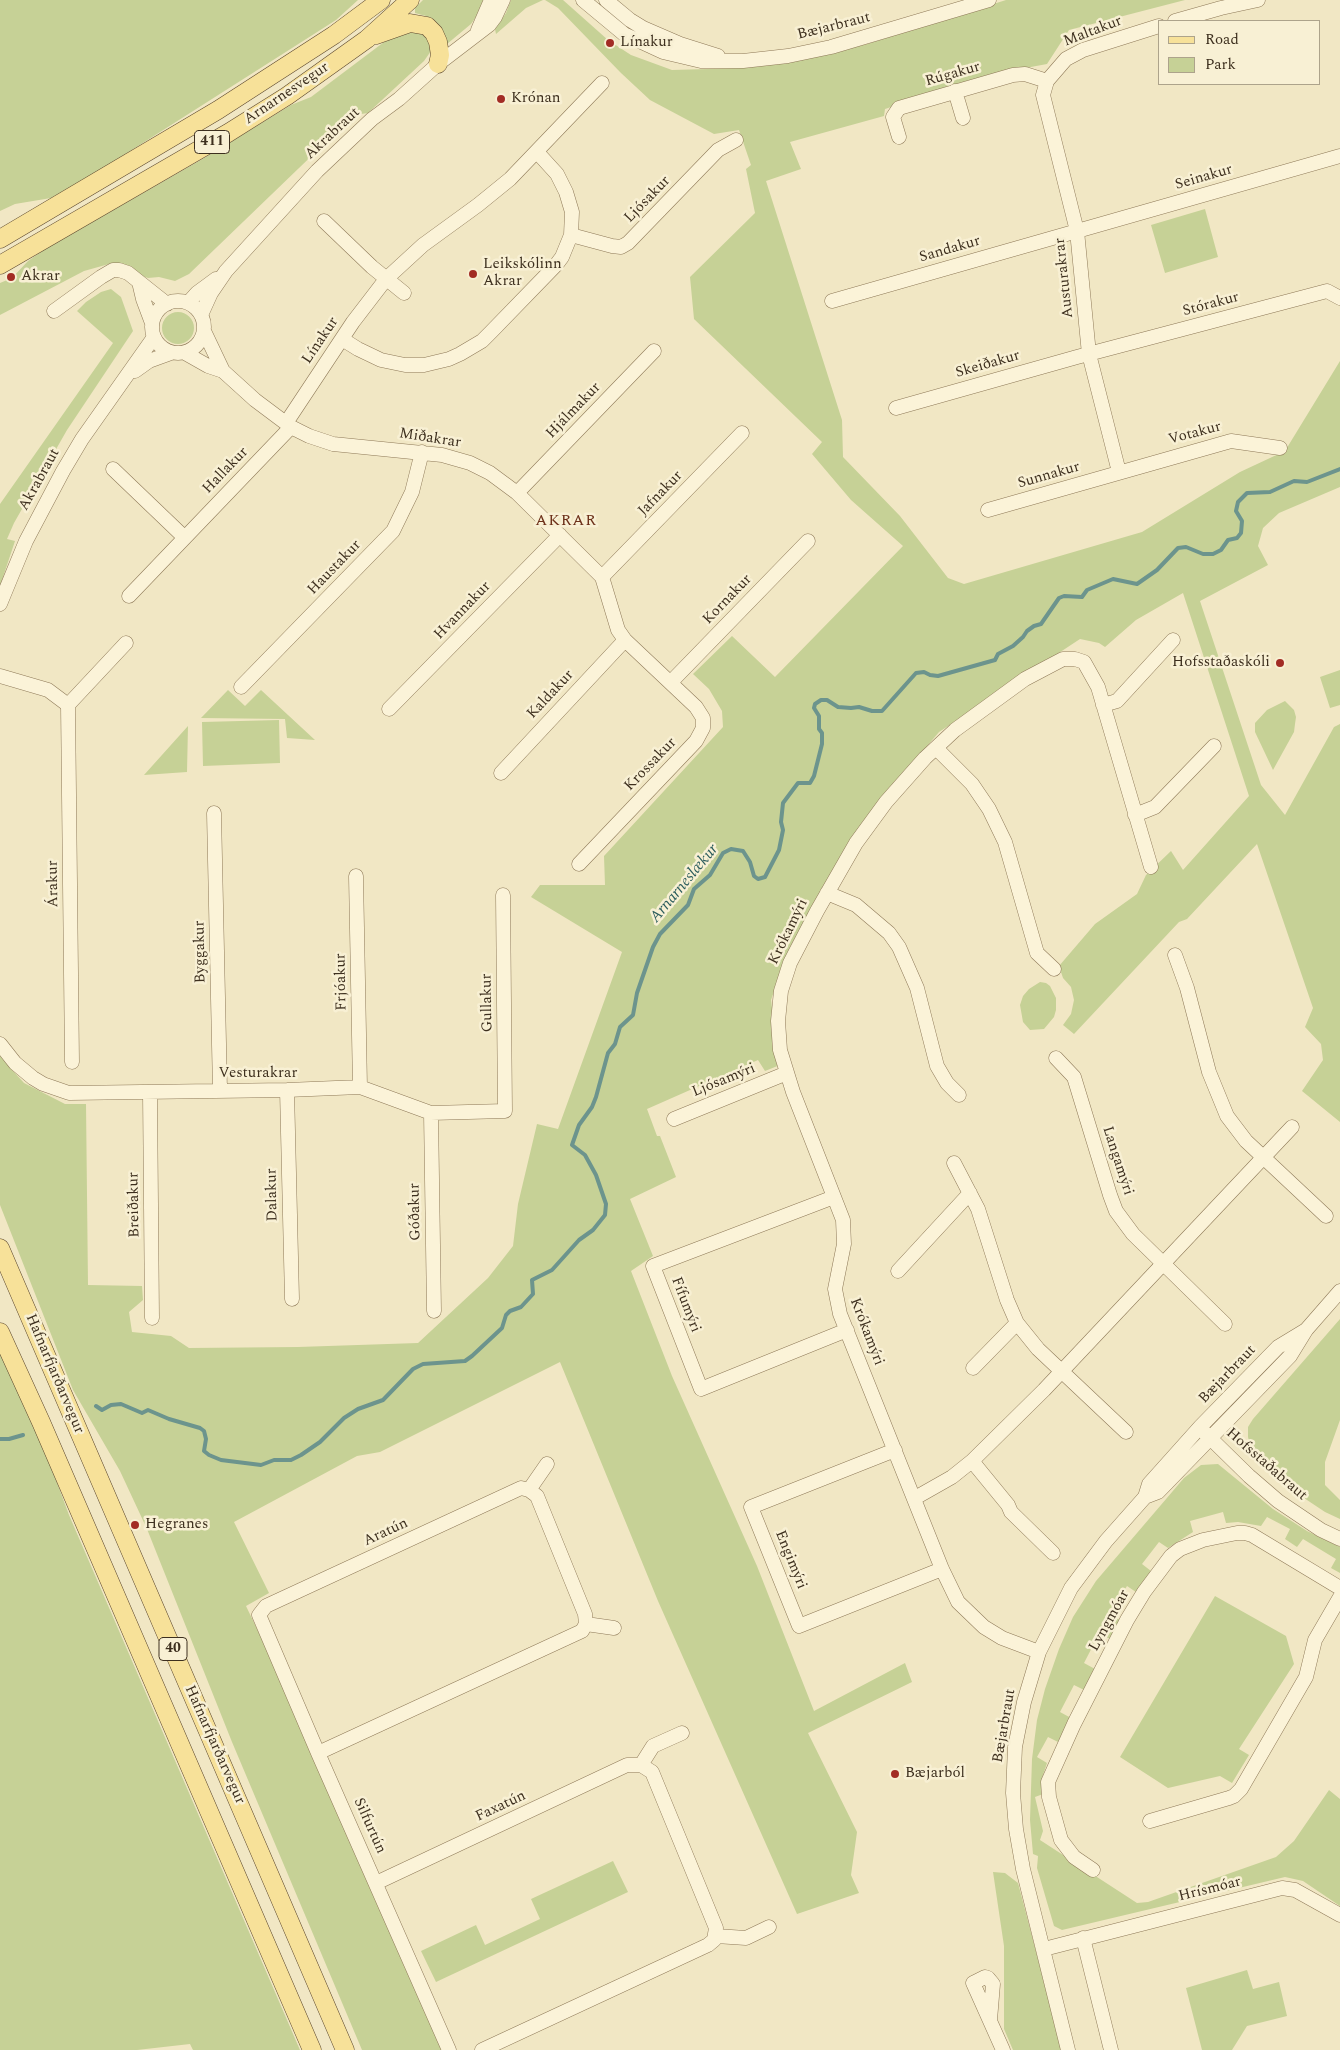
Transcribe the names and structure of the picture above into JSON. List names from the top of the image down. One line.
{"streets":{"main road":["Arnarnesvegur","411","Hafnarfjarðarvegur","40"],"street":["Bæjarbraut","Maltakur","Rúgakur","Akrabraut","Seinakur","Ljósakur","Sandakur","Austurakrar","Stórakur","Línakur","Skeiðakur","Hjálmakur","Votakur","Miðakrar","Hallakur","Sunnakur","Jafnakur","Haustakur","Kornakur","Hvannakur","Kaldakur","Krossakur","Árakur","Krókamýri","Byggakur","Frjóakur","Gullakur","Vesturakrar","Ljósamýri","Langamýri","Dalakur","Breiðakur","Góðakur","Fífumýri","Hofsstaðabraut","Aratún","Engimýri","Lyngmóar","Faxatún","Silfurtún","Hrísmóar"]},"crossings":[["Bæjarbraut","Krókamýri"],["Bæjarbraut","Hofsstaðabraut"],["Bæjarbraut","Hrísmóar"],["Maltakur","Rúgakur"],["Maltakur","Austurakrar"],["Rúgakur","Austurakrar"],["Akrabraut","Miðakrar"],["Seinakur","Sandakur"],["Seinakur","Austurakrar"],["Sandakur","Austurakrar"],["Austurakrar","Stórakur"],["Austurakrar","Skeiðakur"],["Austurakrar","Votakur"],["Austurakrar","Sunnakur"],["Stórakur","Skeiðakur"],["Línakur","Miðakrar"],["Línakur","Hallakur"],["Hjálmakur","Miðakrar"],["Votakur","Sunnakur"],["Miðakrar","Hallakur"],["Miðakrar","Jafnakur"],["Miðakrar","Haustakur"],["Miðakrar","Kornakur"],["Miðakrar","Hvannakur"],["Miðakrar","Kaldakur"],["Miðakrar","Krossakur"],["Kornakur","Krossakur"],["Krókamýri","Ljósamýri"],["Krókamýri","Fífumýri"],["Krókamýri","Engimýri"],["Byggakur","Vesturakrar"],["Frjóakur","Vesturakrar"],["Gullakur","Vesturakrar"],["Vesturakrar","Dalakur"],["Vesturakrar","Breiðakur"],["Vesturakrar","Góðakur"],["Aratún","Silfurtún"],["Faxatún","Silfurtún"]],"districts":["AKRAR"],"water":["Arnarneslækur"],"places":["Línakur","Krónan","Leikskólinn Akrar","Akrar","Hofsstaðaskóli","Hegranes","Bæjarból"],"legend":["Road","Park"]}
